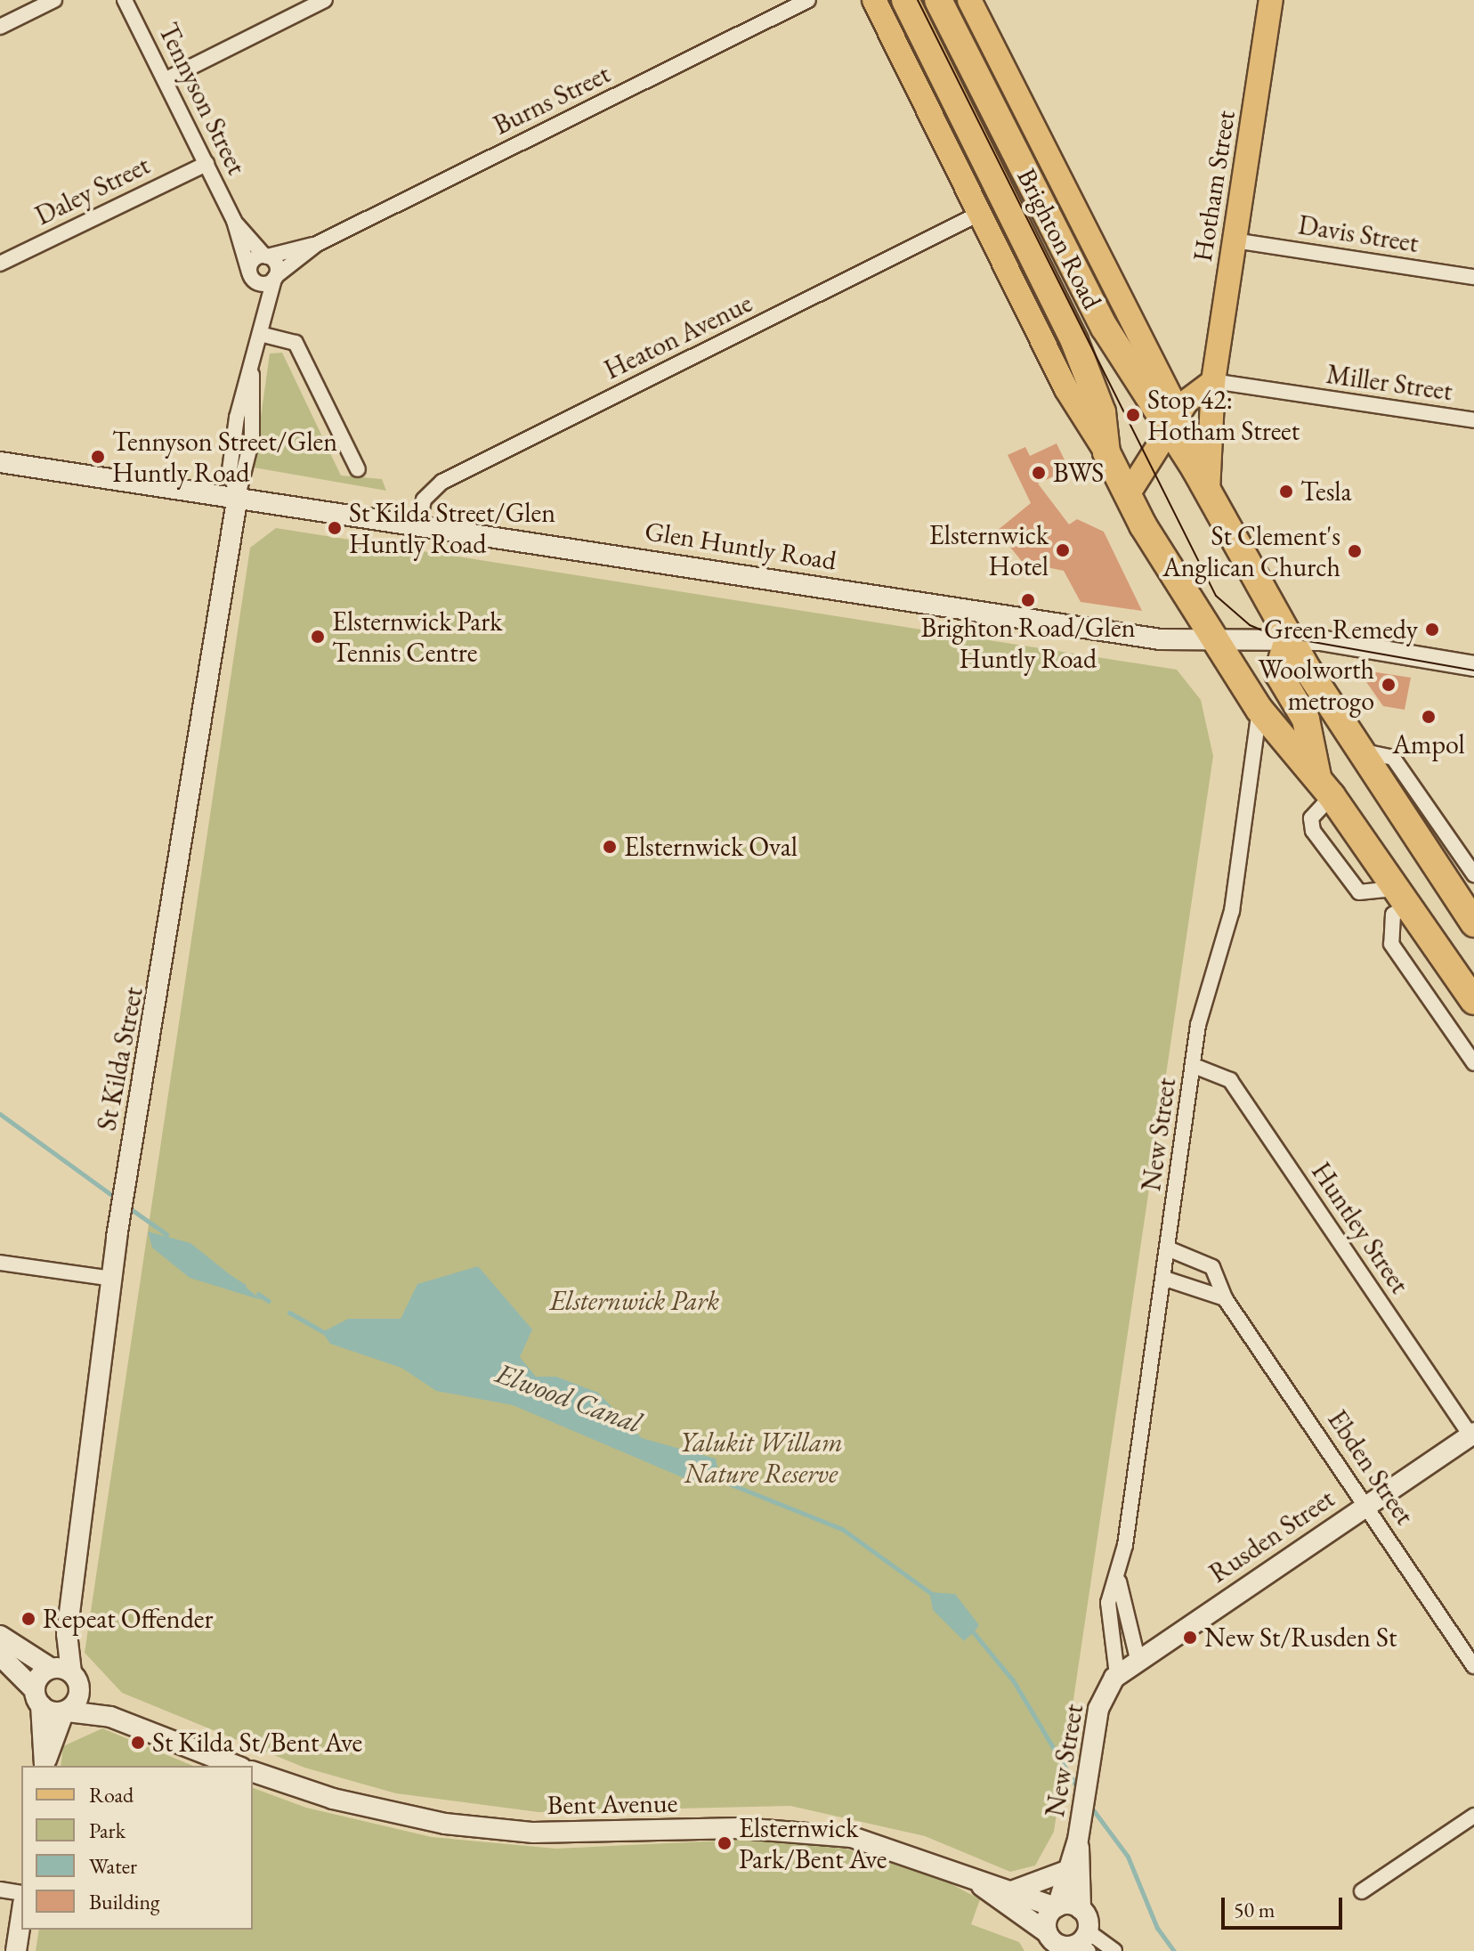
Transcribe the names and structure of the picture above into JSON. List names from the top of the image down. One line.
{"streets":{"highway":["Brighton Road"],"main road":["Hotham Street","Glen Huntly Road","St Kilda Street","New Street","Rusden Street","Bent Avenue"],"street":["Tennyson Street","Burns Street","Daley Street","Davis Street","Heaton Avenue","Miller Street","Huntley Street","Ebden Street"]},"crossings":[["Tennyson Street","Burns Street"],["Tennyson Street","Daley Street"],["Tennyson Street","St Kilda Street"],["Hotham Street","Davis Street"],["Hotham Street","Brighton Road"],["Hotham Street","Miller Street"],["Brighton Road","Heaton Avenue"],["Brighton Road","Glen Huntly Road"],["Brighton Road","New Street"],["Heaton Avenue","Glen Huntly Road"],["Glen Huntly Road","St Kilda Street"],["New Street","Huntley Street"],["New Street","Ebden Street"],["New Street","Rusden Street"],["New Street","Bent Avenue"],["Huntley Street","Rusden Street"],["Ebden Street","Rusden Street"]],"water":["Elwood Canal"],"parks":["Elsternwick Park","Yalukit Willam Nature Reserve"],"places":["Stop 42: Hotham Street","Tennyson Street/Glen Huntly Road","BWS","Tesla","St Kilda Street/Glen Huntly Road","Elsternwick Hotel","St Clement's Anglican Church","Brighton Road/Glen Huntly Road","Green Remedy","Elsternwick Park Tennis Centre","Woolworth metrogo","Ampol","Elsternwick Oval","Repeat Offender","New St/Rusden St","St Kilda St/Bent Ave","Elsternwick Park/Bent Ave"],"legend":["Road","Park","Water","Building"],"scale_bar":"50 m"}
